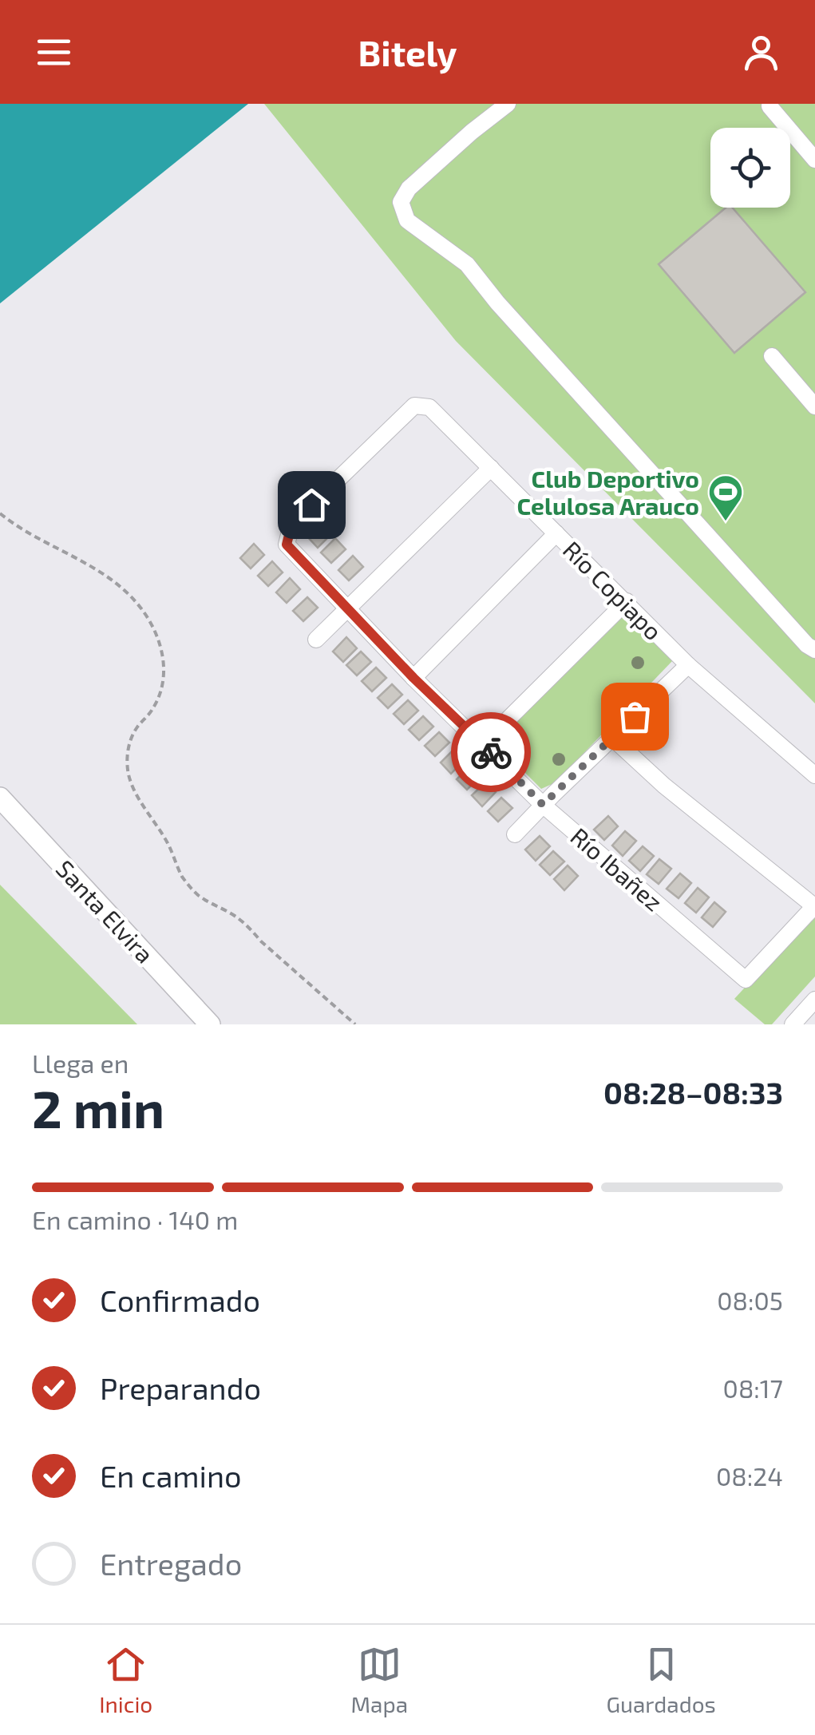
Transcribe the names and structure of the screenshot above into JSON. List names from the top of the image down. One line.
{"streets":{"main road":["Santa Elvira"],"street":["Río Copiapo","Río Ibañez"]},"crossings":[["Río Copiapo","Río Ibañez"]],"places":{"sports":["Club Deportivo Celulosa Arauco"]},"page":{"header":"Bitely","heading":["2 min","Llega en","08:28–08:33"],"bar":"En camino · 140 m","list":[["Confirmado","08:05"],["Preparando","08:17"],["En camino","08:24"],"Entregado"],"tabs":["Inicio","Mapa","Guardados"]}}
